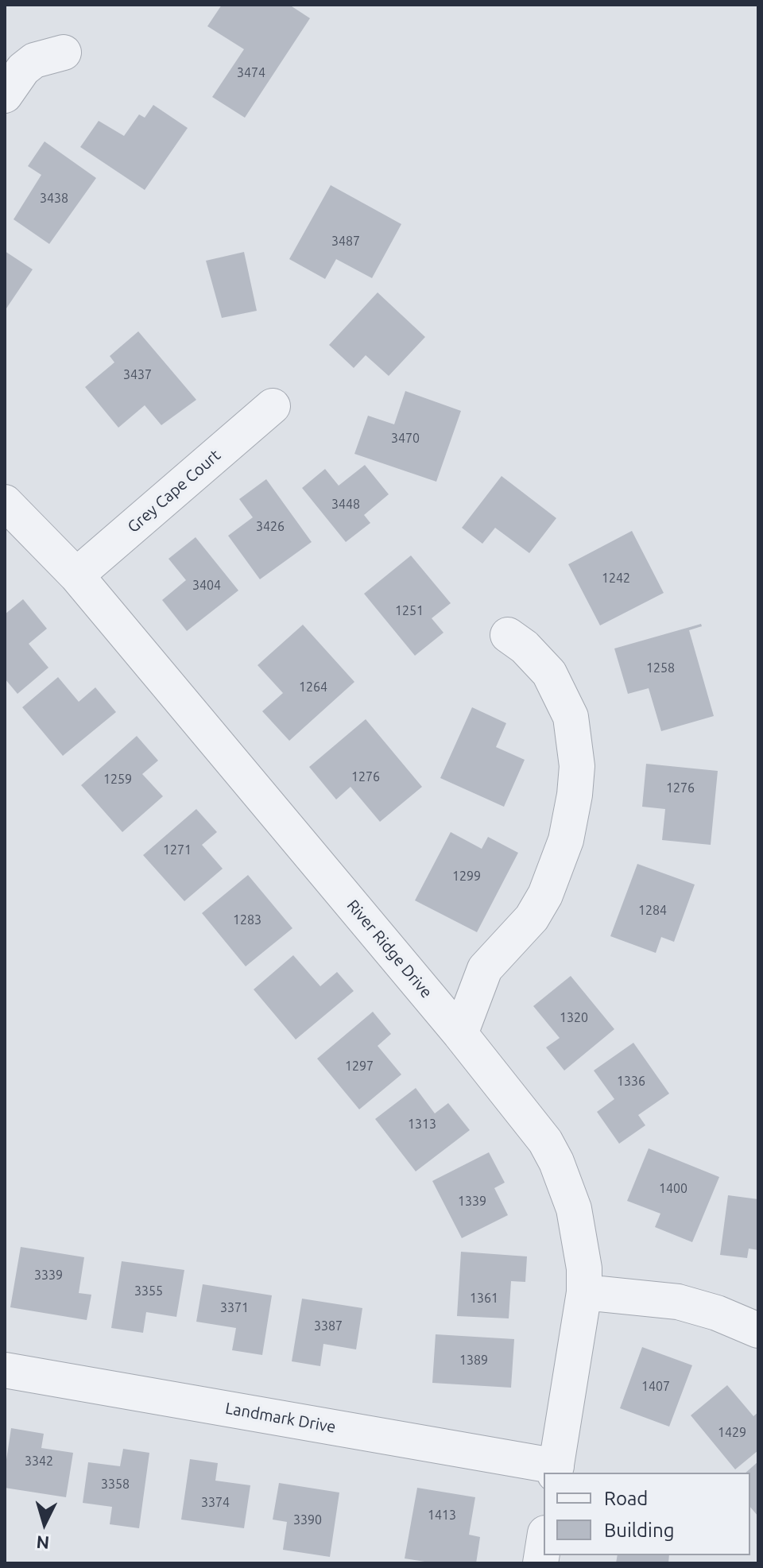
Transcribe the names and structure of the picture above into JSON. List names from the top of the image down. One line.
{"streets":{"street":["Grey Cape Court","River Ridge Drive","Landmark Drive"]},"crossings":[["Grey Cape Court","River Ridge Drive"],["River Ridge Drive","Landmark Drive"]],"house_numbers":["3474","3438","3487","3437","3470","3448","3426","1242","3404","1251","1258","1264","1276","1259","1276","1271","1299","1284","1283","1320","1297","1336","1313","1400","1339","3339","3355","1361","3371","3387","1389","1407","1429","3342","3358","3374","1413","3390"],"legend":["Road","Building"],"north":"bottom"}
